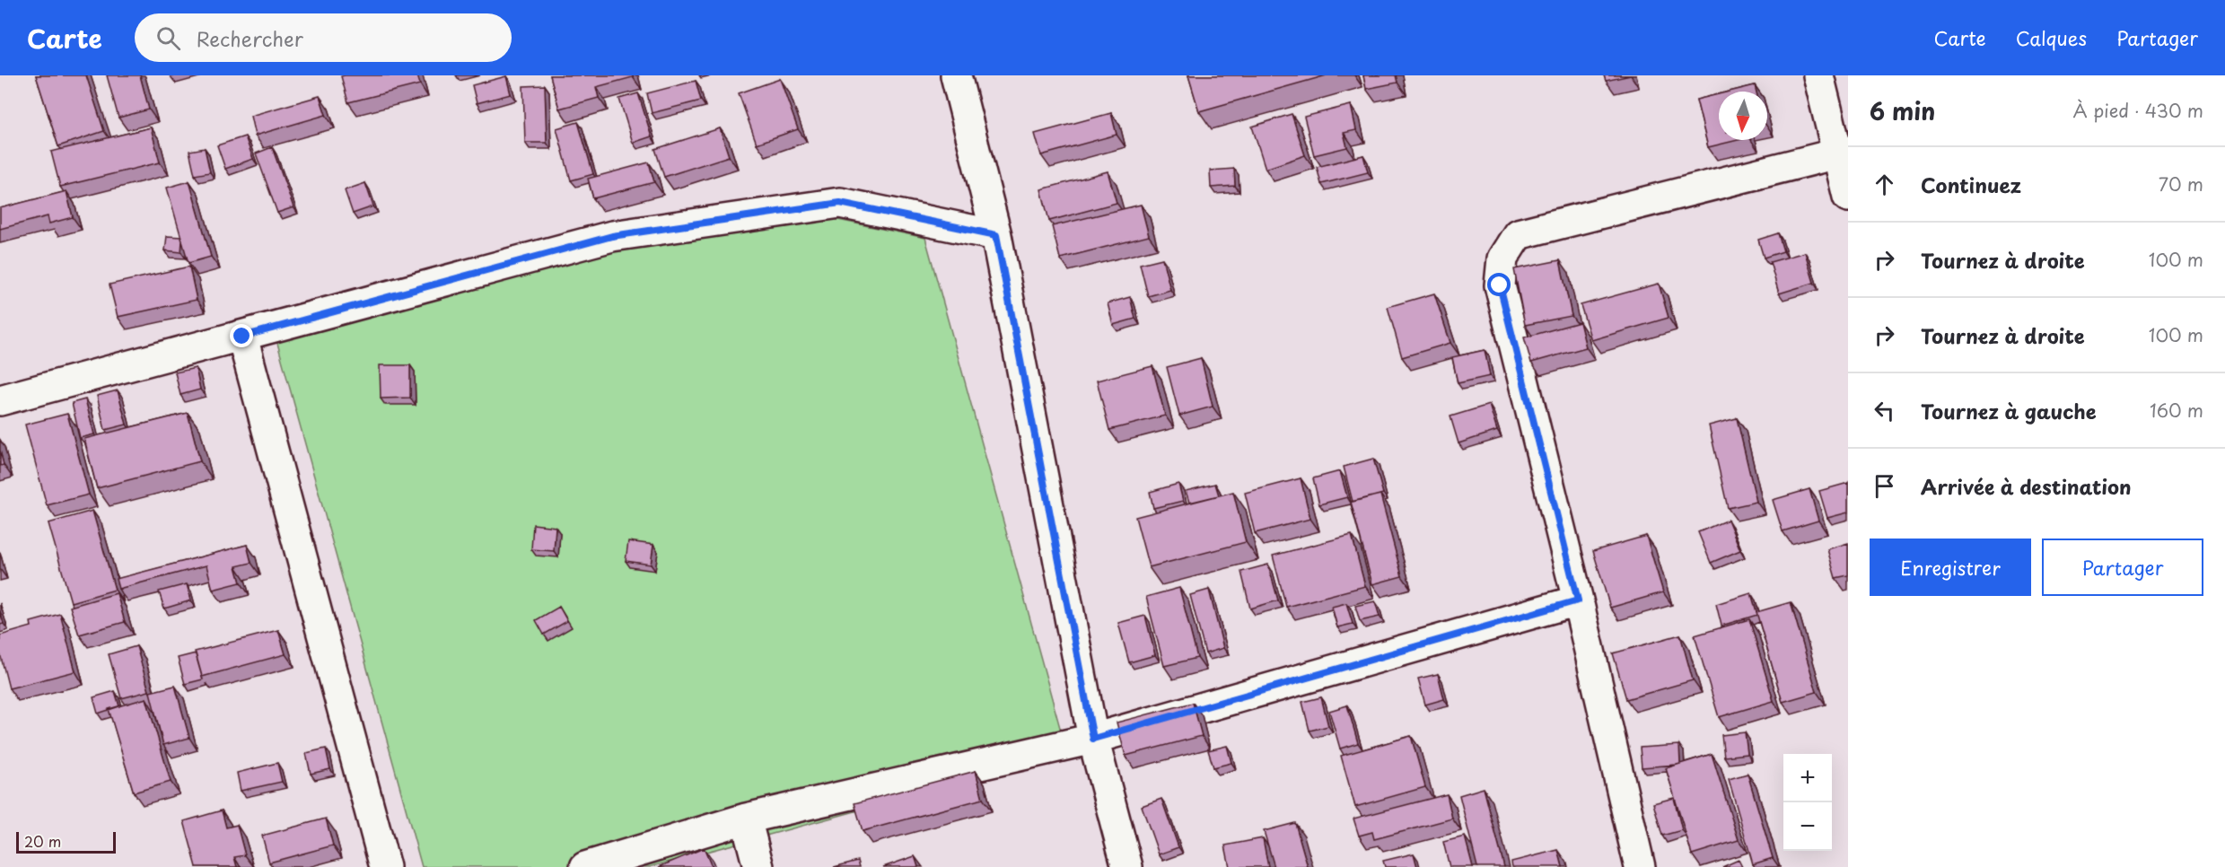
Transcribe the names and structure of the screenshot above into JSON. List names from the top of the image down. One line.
{"scale_bar":"20 m","north":"bottom","page":{"header":"Carte","search":"Rechercher","nav":["Carte","Calques","Partager"],"heading":["6 min","À pied · 430 m"],"list":[["Continuez","70 m"],["Tournez à droite","100 m"],["Tournez à droite","100 m"],["Tournez à gauche","160 m"],"Arrivée à destination"],"buttons":["Enregistrer","Partager"],"map_buttons":["+","−"],"scale":"20 m"}}
